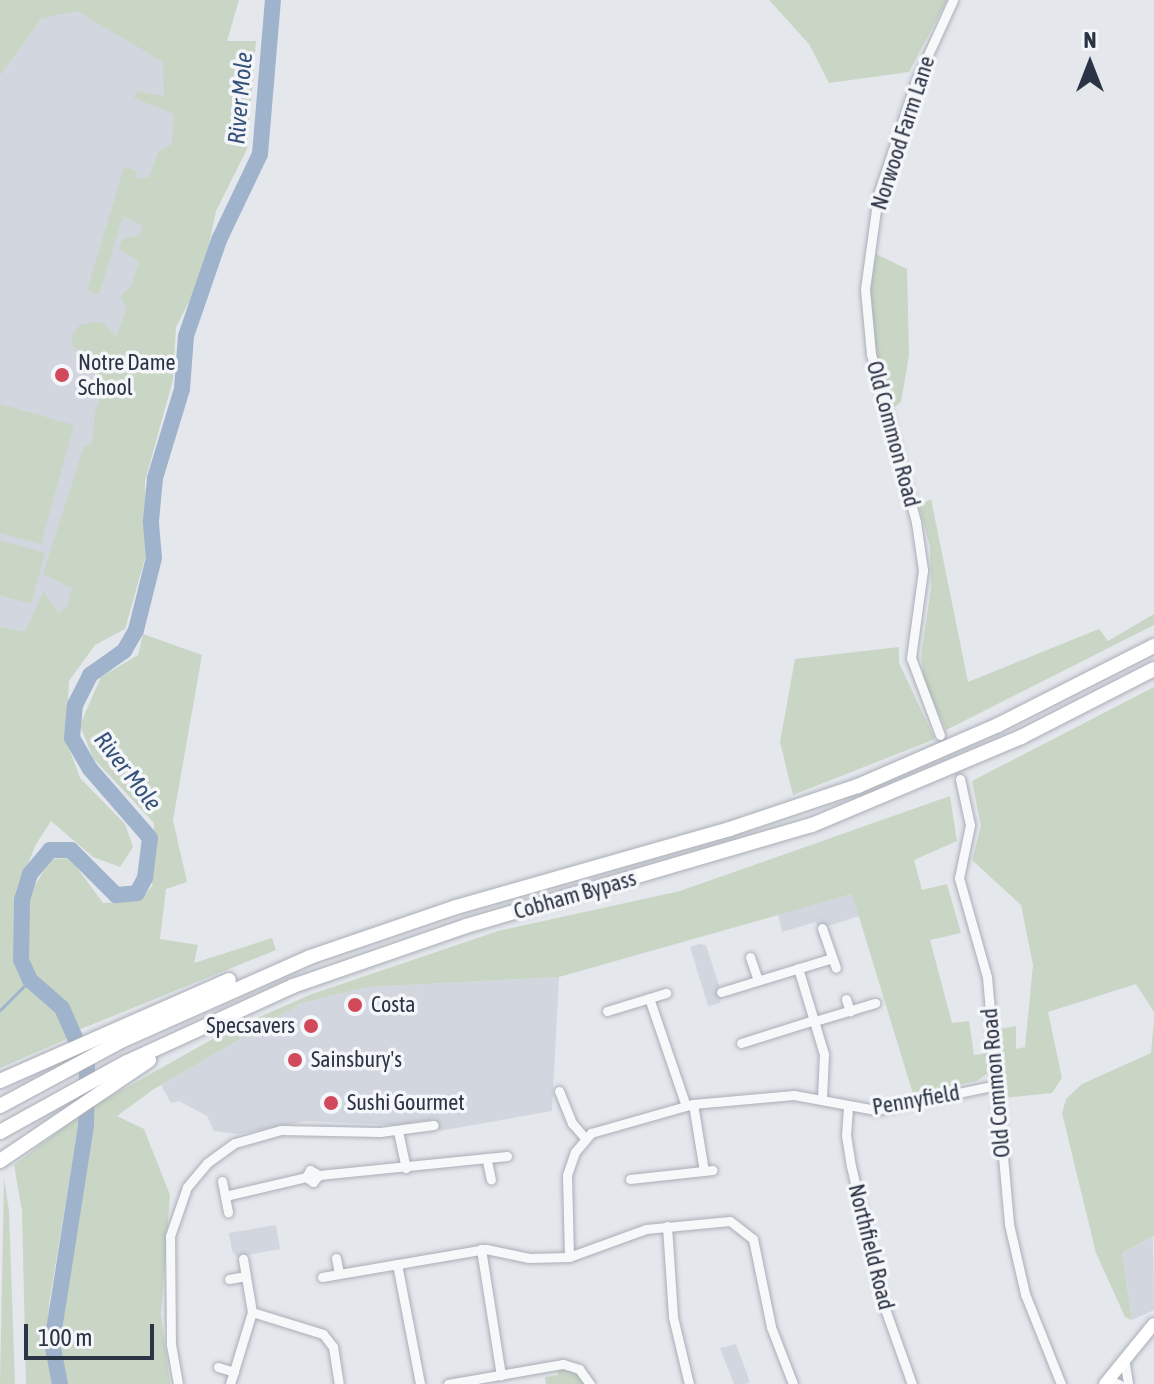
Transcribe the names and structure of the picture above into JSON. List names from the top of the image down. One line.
{"streets":{"highway":["Cobham Bypass"],"street":["Norwood Farm Lane","Old Common Road","Pennyfield","Northfield Road"]},"crossings":[["Norwood Farm Lane","Old Common Road"],["Old Common Road","Pennyfield"],["Pennyfield","Northfield Road"]],"water":["River Mole"],"places":["Notre Dame School","Costa","Specsavers","Sainsbury's","Sushi Gourmet"],"scale_bar":"100 m","north":"top"}
